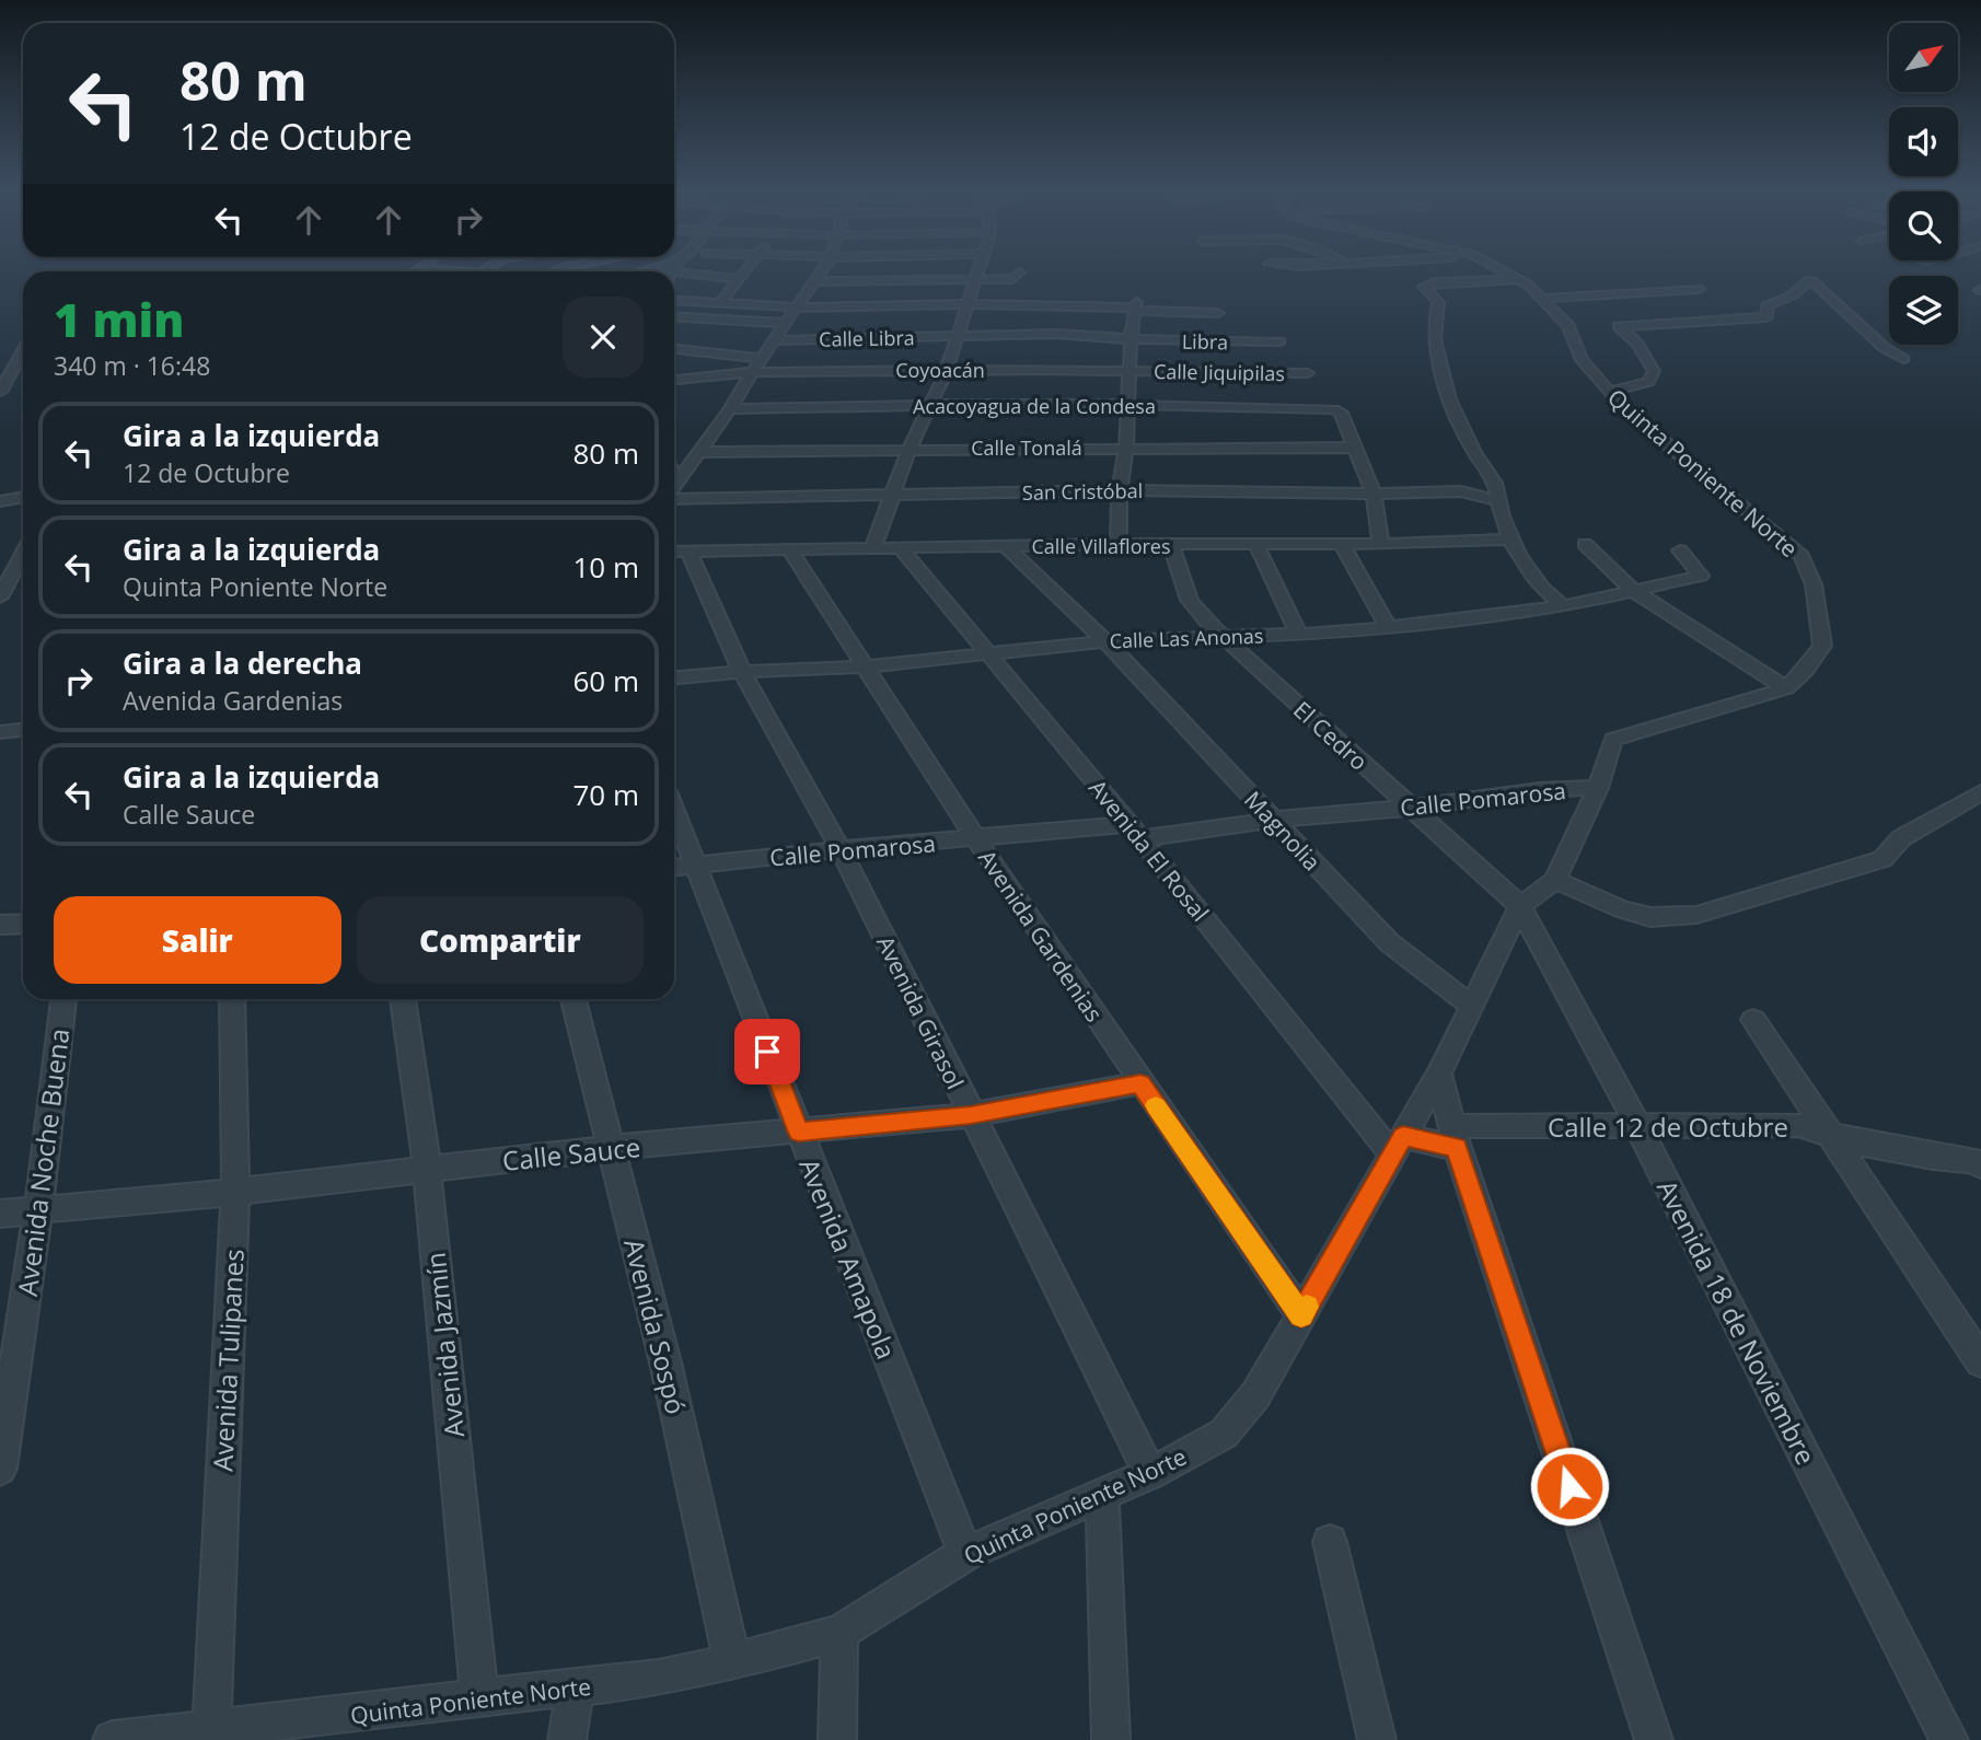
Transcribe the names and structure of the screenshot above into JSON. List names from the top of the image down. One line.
{"streets":{"street":["Calle Libra","Libra","Coyoacán","Calle Jiquipilas","Acacoyagua de la Condesa","Calle Tonalá","Quinta Poniente Norte","San Cristóbal","Calle Villaflores","Calle Las Anonas","El Cedro","Calle Pomarosa","Magnolia","Avenida El Rosal","Avenida Gardenias","Avenida Girasol","Calle 12 de Octubre","Calle Sauce","Avenida Noche Buena","Avenida Amapola","Avenida 18 de Noviembre","Avenida Sospó","Avenida Jazmín","Avenida Tulipanes"]},"crossings":[["Calle Libra","Libra"],["Coyoacán","Calle Jiquipilas"],["Acacoyagua de la Condesa","Calle Tonalá"],["Quinta Poniente Norte","El Cedro"],["Quinta Poniente Norte","Calle Pomarosa"],["Quinta Poniente Norte","Magnolia"],["Quinta Poniente Norte","Avenida El Rosal"],["Quinta Poniente Norte","Avenida Gardenias"],["Quinta Poniente Norte","Avenida Girasol"],["Quinta Poniente Norte","Calle 12 de Octubre"],["Quinta Poniente Norte","Avenida Amapola"],["Quinta Poniente Norte","Avenida 18 de Noviembre"],["Quinta Poniente Norte","Avenida Sospó"],["Quinta Poniente Norte","Avenida Jazmín"],["Quinta Poniente Norte","Avenida Tulipanes"],["Calle Villaflores","El Cedro"],["Calle Villaflores","Magnolia"],["Calle Villaflores","Avenida El Rosal"],["Calle Villaflores","Avenida Gardenias"],["Calle Villaflores","Avenida Girasol"],["Calle Las Anonas","El Cedro"],["Calle Las Anonas","Magnolia"],["Calle Las Anonas","Avenida El Rosal"],["Calle Las Anonas","Avenida Gardenias"],["Calle Las Anonas","Avenida Girasol"],["El Cedro","Calle Pomarosa"],["El Cedro","Avenida 18 de Noviembre"],["Calle Pomarosa","Magnolia"],["Calle Pomarosa","Avenida El Rosal"],["Calle Pomarosa","Avenida Gardenias"],["Calle Pomarosa","Avenida Girasol"],["Calle Pomarosa","Avenida Amapola"],["Avenida El Rosal","Calle 12 de Octubre"],["Avenida Gardenias","Calle Sauce"],["Avenida Girasol","Calle Sauce"],["Calle 12 de Octubre","Avenida 18 de Noviembre"],["Calle Sauce","Avenida Noche Buena"],["Calle Sauce","Avenida Amapola"],["Calle Sauce","Avenida Sospó"],["Calle Sauce","Avenida Jazmín"],["Calle Sauce","Avenida Tulipanes"]],"north":"top right","page":{"turn":["80 m","12 de Octubre"],"heading":["1 min","340 m · 16:48"],"list":[{"name":"Gira a la izquierda","note":"12 de Octubre","value":"80 m"},{"name":"Gira a la izquierda","note":"Quinta Poniente Norte","value":"10 m"},{"name":"Gira a la derecha","note":"Avenida Gardenias","value":"60 m"},{"name":"Gira a la izquierda","note":"Calle Sauce","value":"70 m"}],"buttons":["Salir","Compartir"]}}
